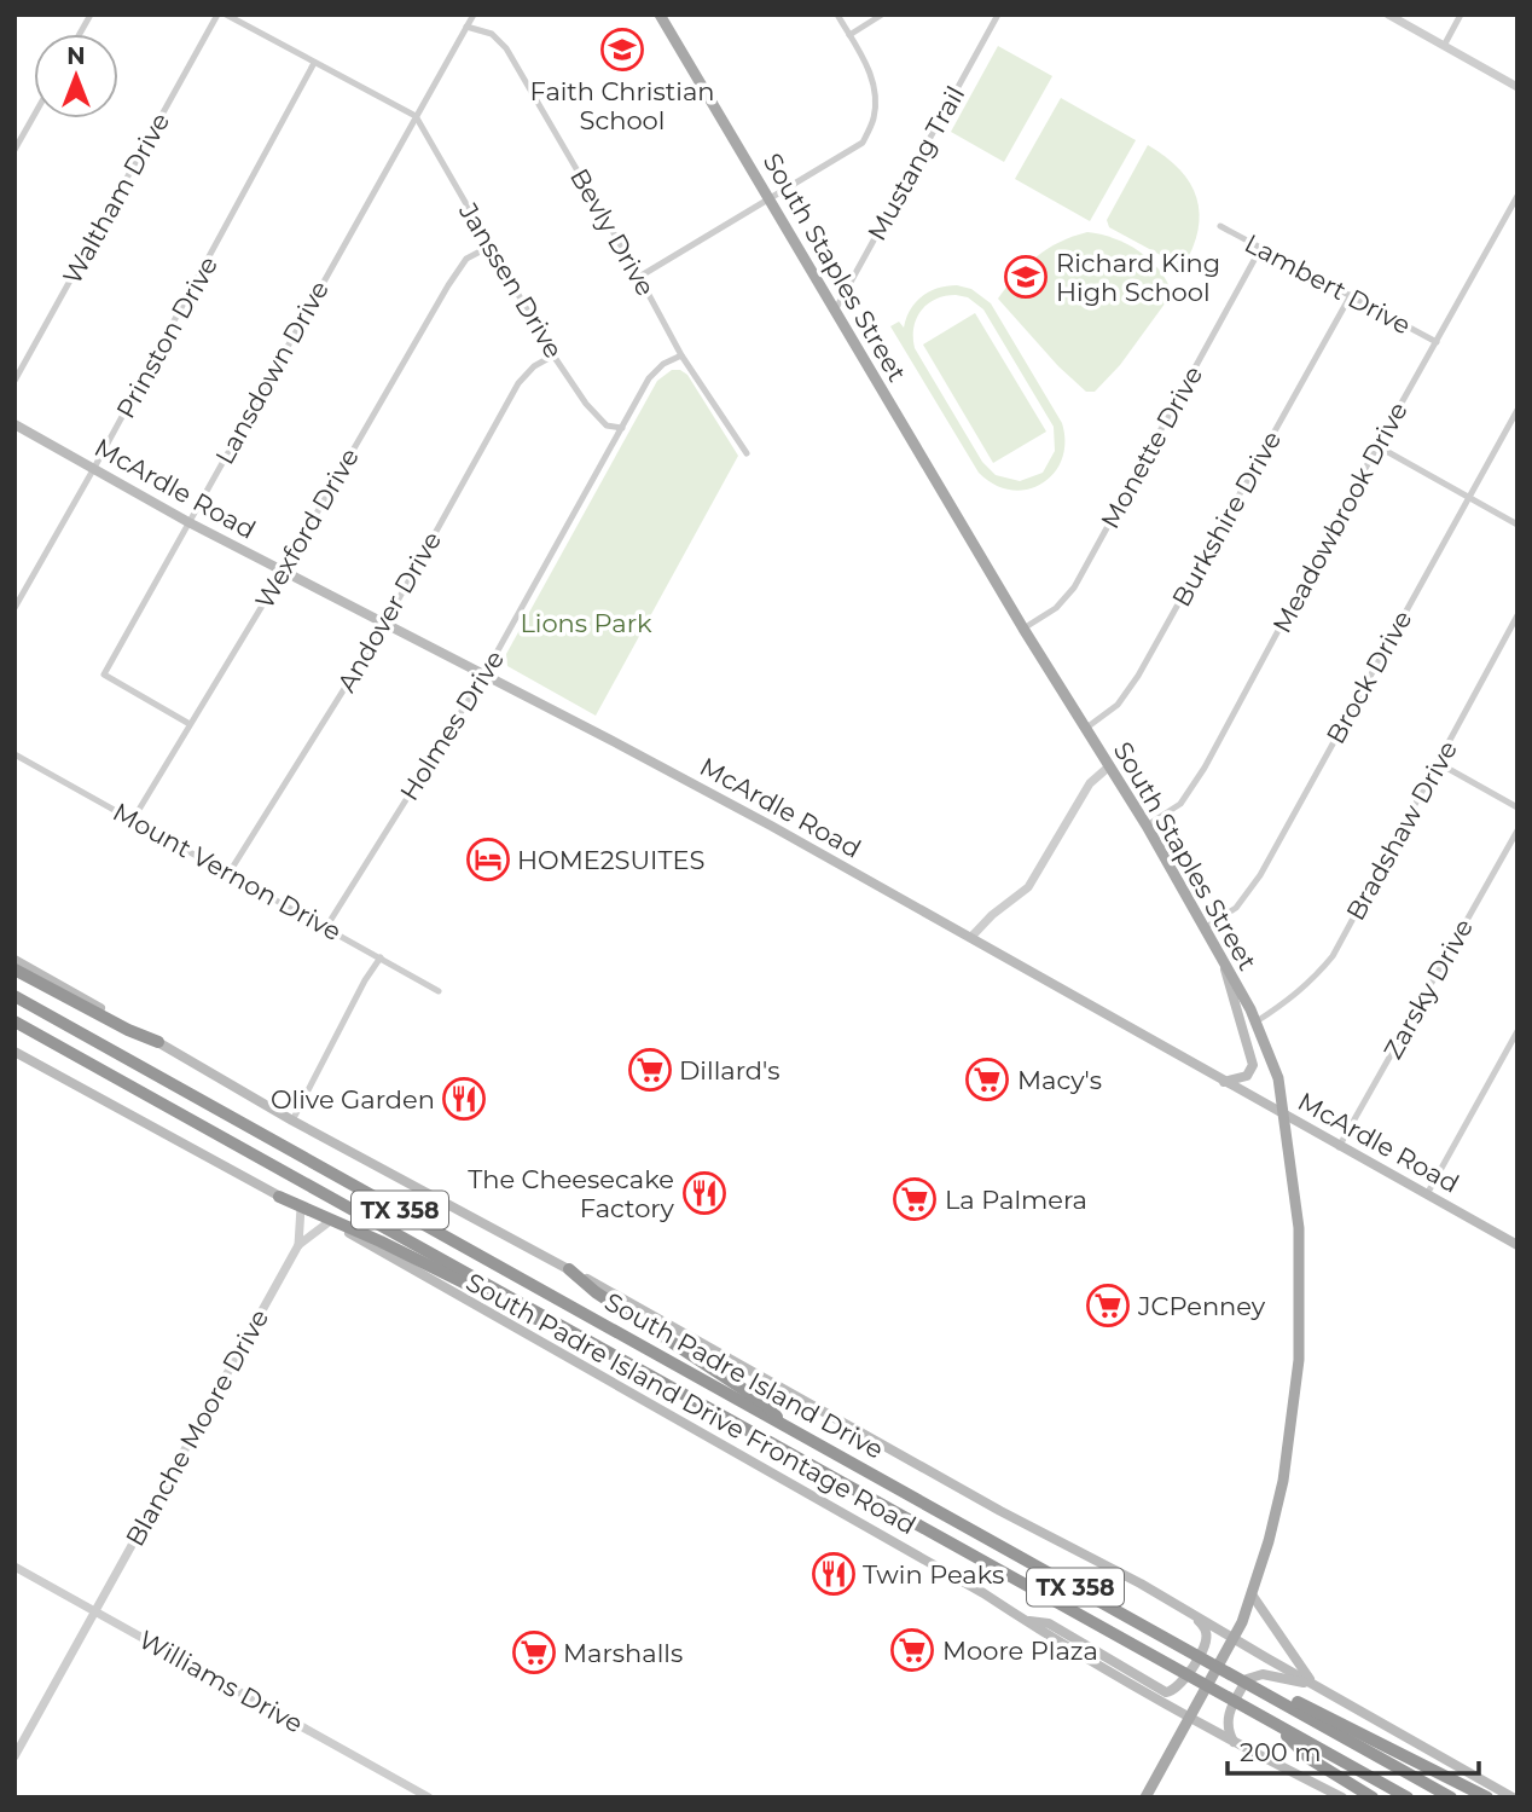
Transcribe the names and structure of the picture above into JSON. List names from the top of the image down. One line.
{"streets":{"highway":["TX 358","South Padre Island Drive"],"main road":["South Staples Street","McArdle Road","South Padre Island Drive Frontage Road"],"street":["Mustang Trail","Waltham Drive","Bevly Drive","Janssen Drive","Lambert Drive","Prinston Drive","Lansdown Drive","Monette Drive","Meadowbrook Drive","Burkshire Drive","Wexford Drive","Andover Drive","Brock Drive","Holmes Drive","Bradshaw Drive","Mount Vernon Drive","Zarsky Drive","Blanche Moore Drive","Williams Drive"]},"crossings":[["Mustang Trail","South Staples Street"],["Bevly Drive","Lansdown Drive"],["Bevly Drive","Holmes Drive"],["South Staples Street","Monette Drive"],["South Staples Street","McArdle Road"],["South Staples Street","Meadowbrook Drive"],["South Staples Street","Burkshire Drive"],["South Staples Street","Brock Drive"],["South Staples Street","Bradshaw Drive"],["South Staples Street","South Padre Island Drive Frontage Road"],["Janssen Drive","Lansdown Drive"],["Janssen Drive","Wexford Drive"],["Janssen Drive","Andover Drive"],["Janssen Drive","Holmes Drive"],["Lambert Drive","Monette Drive"],["Lambert Drive","Meadowbrook Drive"],["Lambert Drive","Burkshire Drive"],["Prinston Drive","McArdle Road"],["Lansdown Drive","McArdle Road"],["Lansdown Drive","Wexford Drive"],["McArdle Road","Wexford Drive"],["McArdle Road","Andover Drive"],["McArdle Road","Holmes Drive"],["McArdle Road","Zarsky Drive"],["Wexford Drive","Mount Vernon Drive"],["Andover Drive","Mount Vernon Drive"],["Holmes Drive","Mount Vernon Drive"],["South Padre Island Drive Frontage Road","Blanche Moore Drive"],["Blanche Moore Drive","Williams Drive"]],"parks":["Lions Park"],"places":{"school or university":["Faith Christian School","Richard King High School"],"hotel":["HOME2SUITES"],"supermarket":["Dillard's","Macy's","La Palmera","JCPenney","Moore Plaza","Marshalls"],"restaurant":["Olive Garden","The Cheesecake Factory","Twin Peaks"]},"scale_bar":"200 m","north":"top"}
